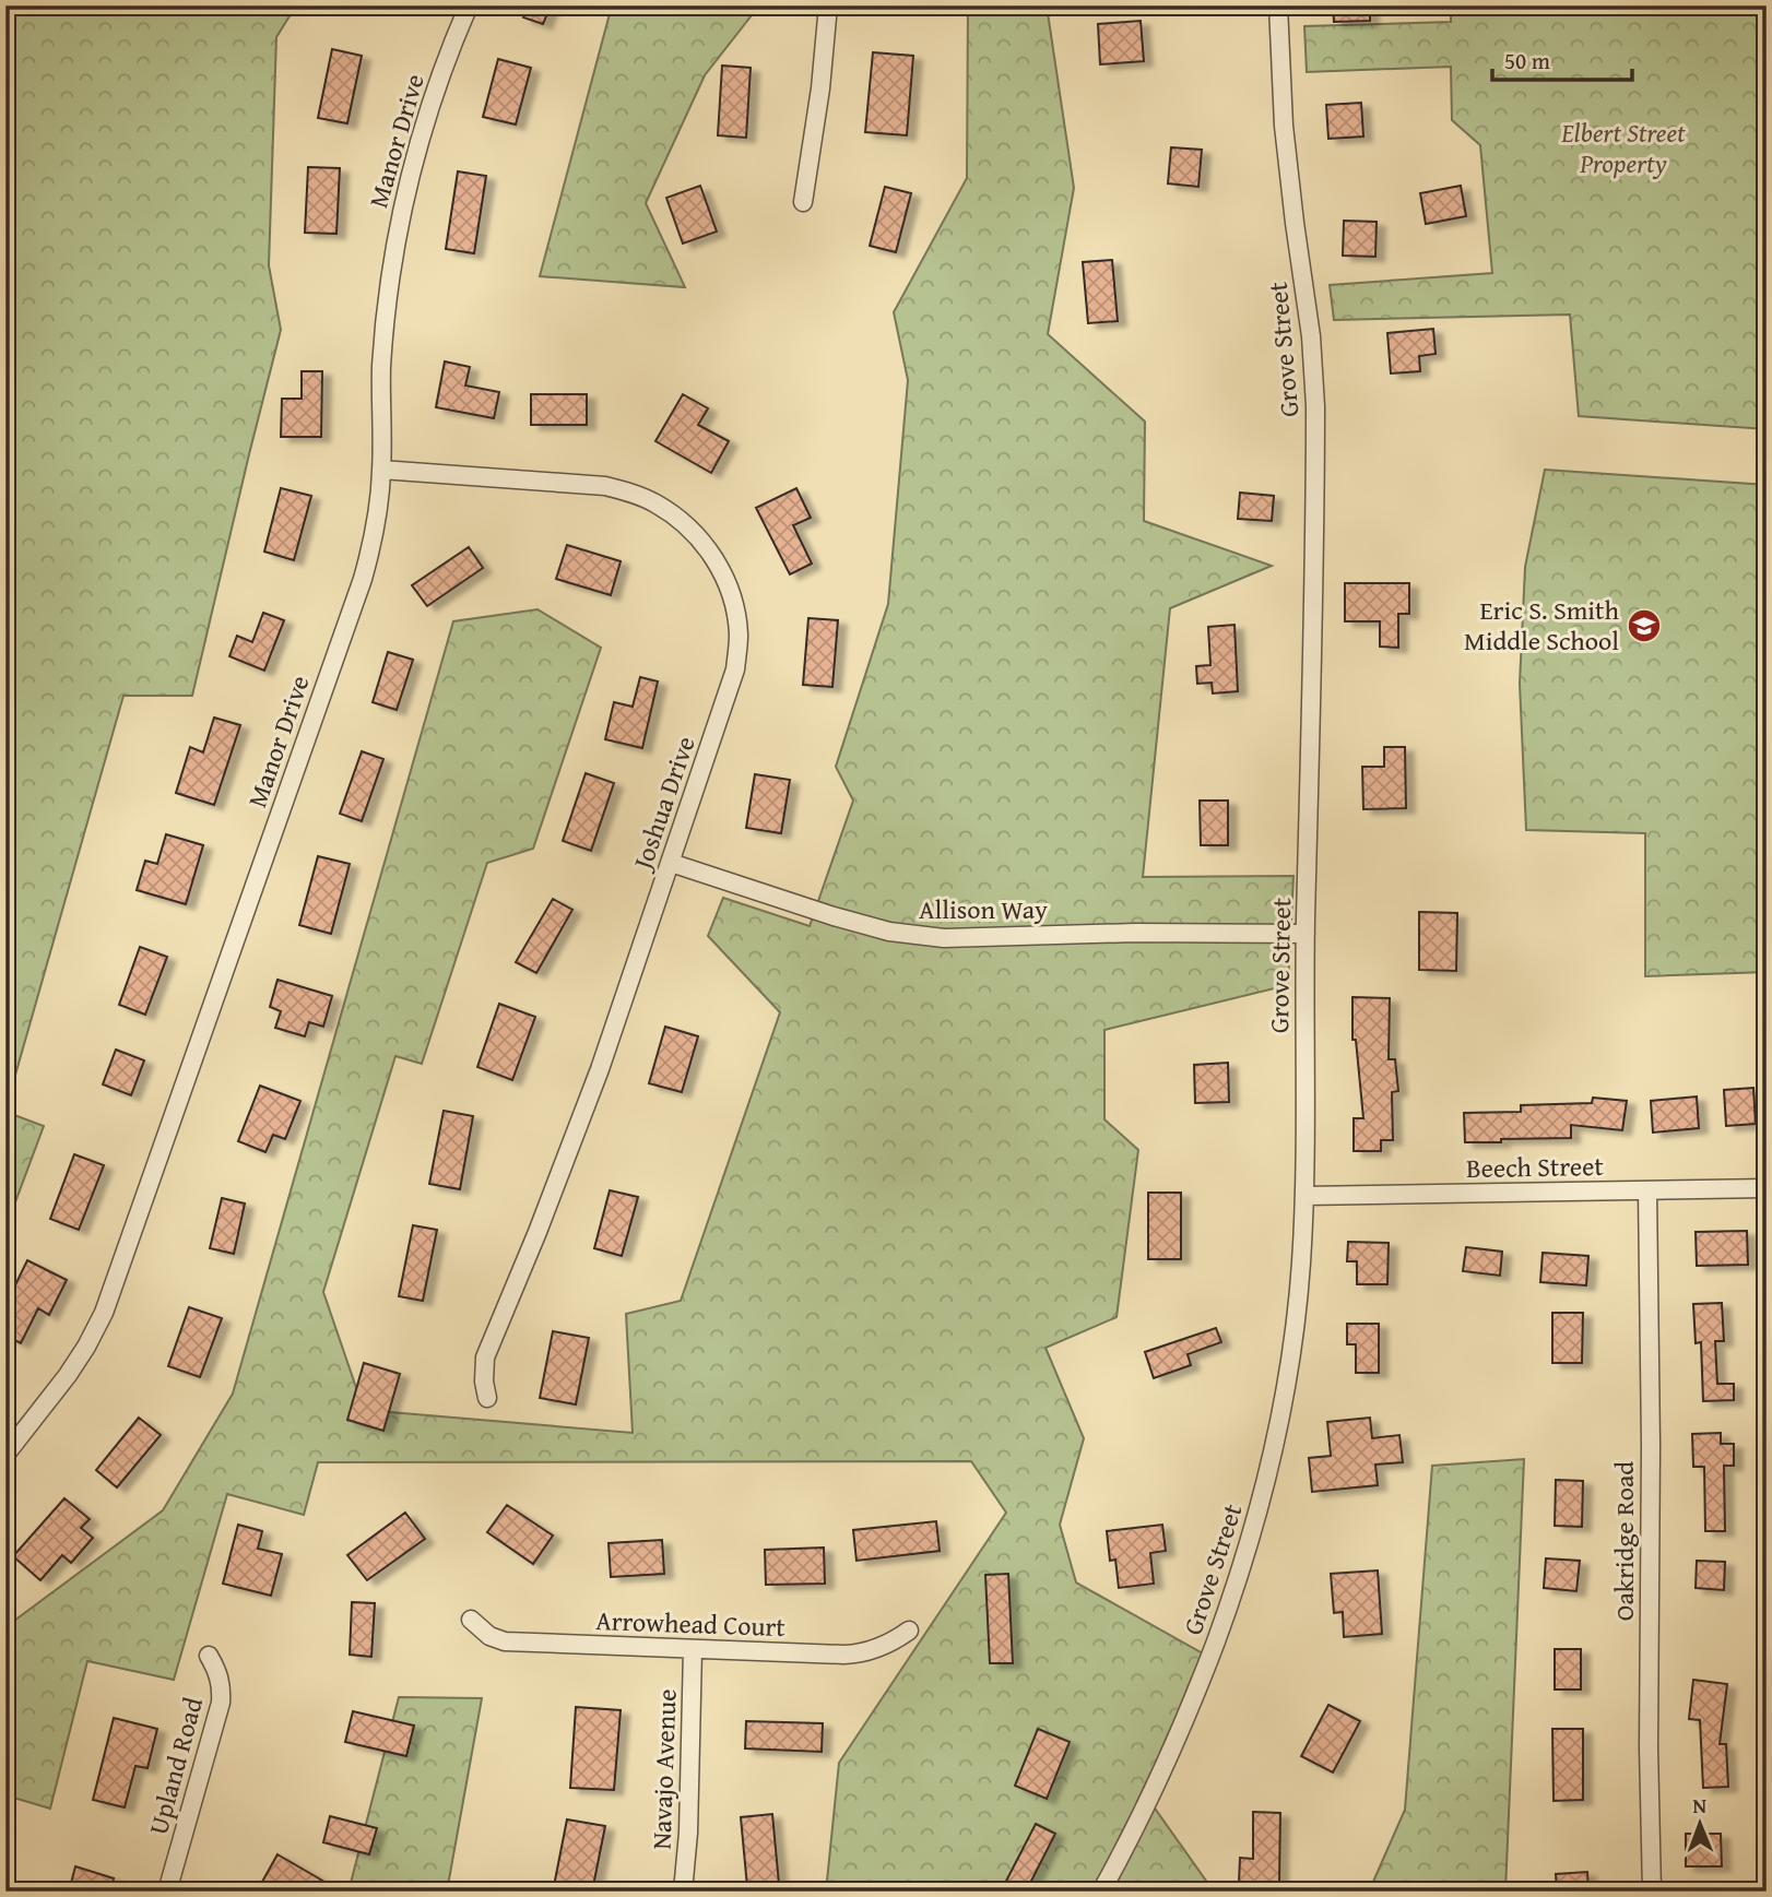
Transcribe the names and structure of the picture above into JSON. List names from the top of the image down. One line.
{"streets":{"street":["Manor Drive","Grove Street","Joshua Drive","Allison Way","Beech Street","Oakridge Road","Arrowhead Court","Upland Road","Navajo Avenue"]},"crossings":[["Manor Drive","Joshua Drive"],["Grove Street","Allison Way"],["Grove Street","Beech Street"],["Joshua Drive","Allison Way"],["Beech Street","Oakridge Road"],["Arrowhead Court","Navajo Avenue"]],"parks":["Elbert Street Property"],"places":{"school or university":["Eric S. Smith Middle School"]},"scale_bar":"50 m","north":"top"}
